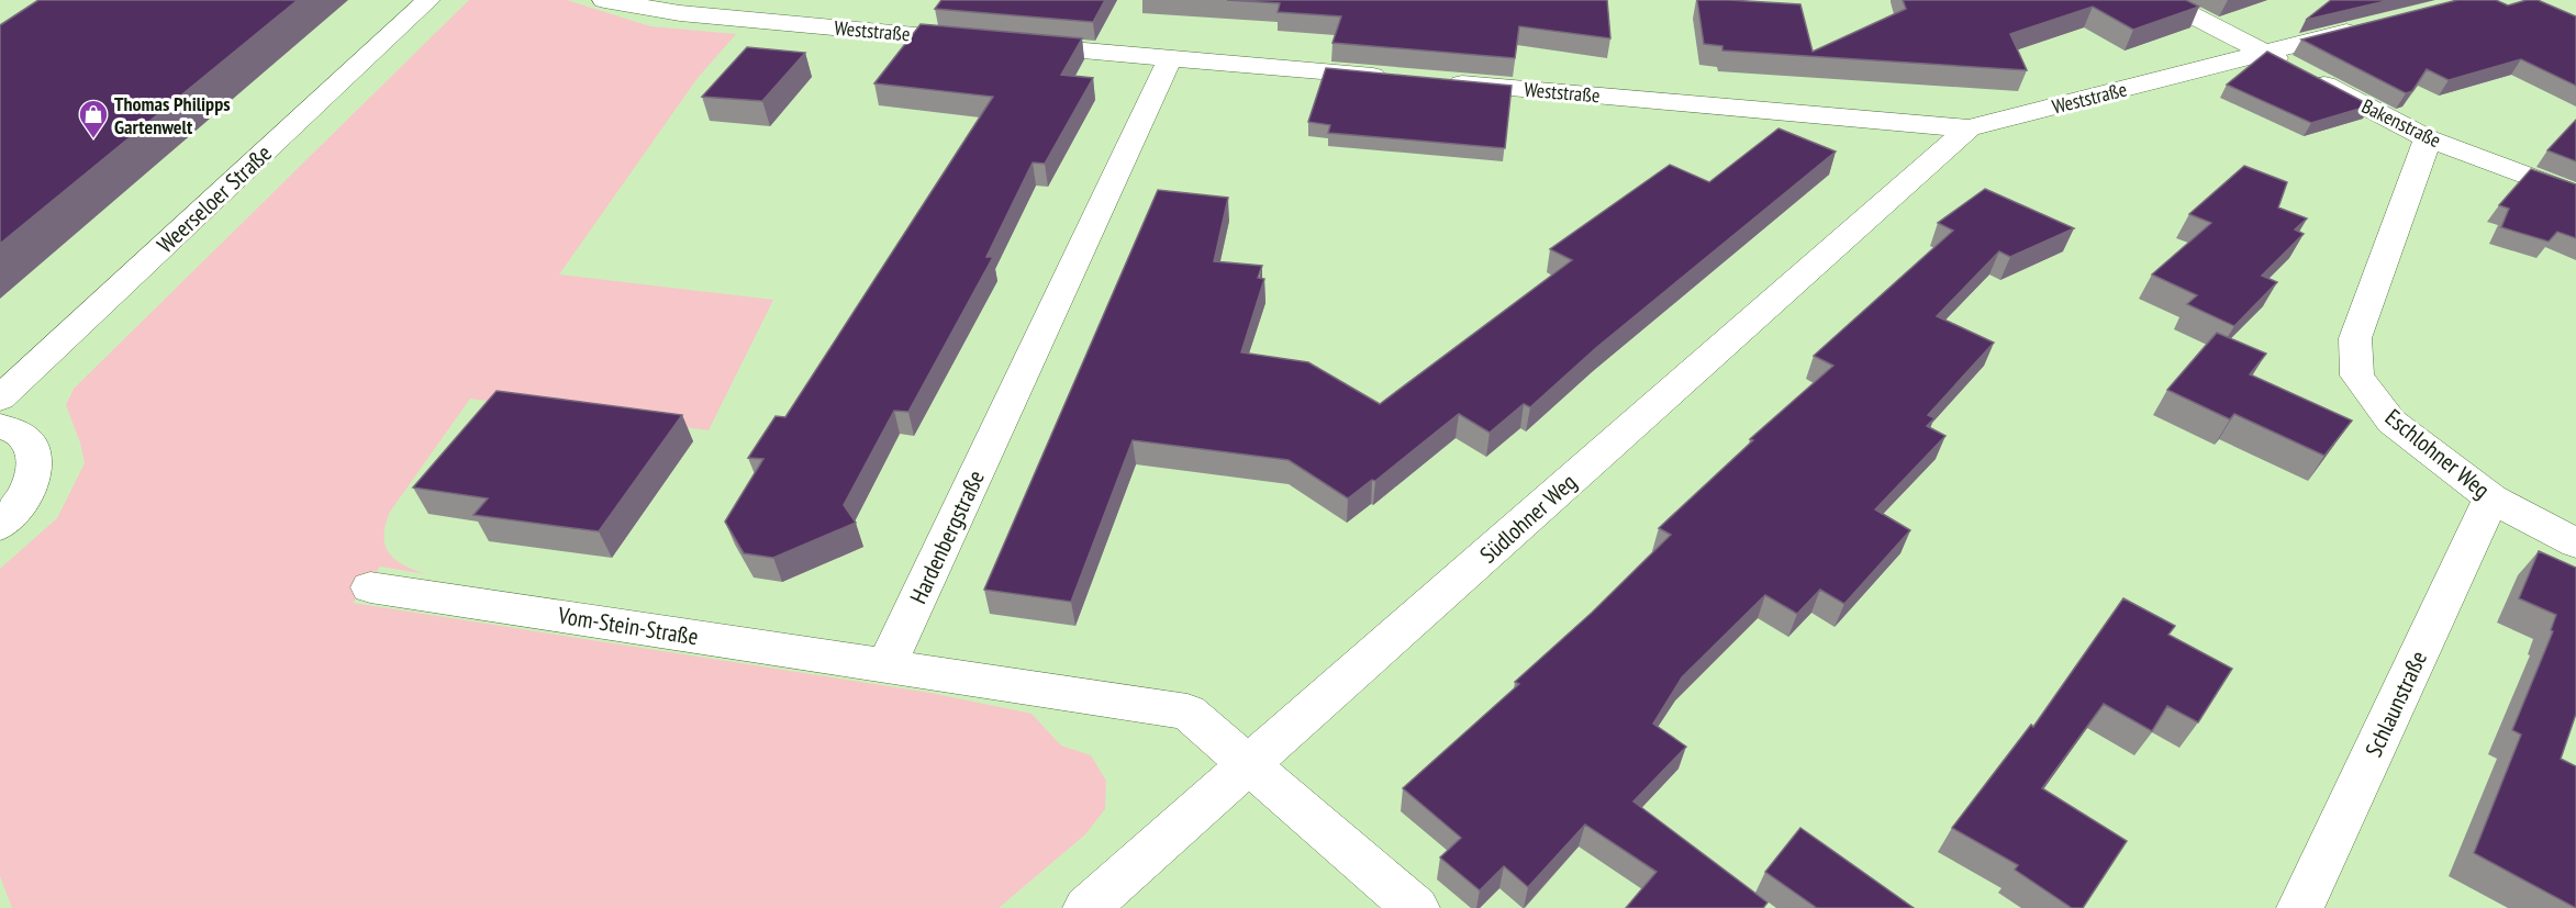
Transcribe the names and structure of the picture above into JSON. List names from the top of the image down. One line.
{"streets":{"street":["Weststraße","Bakenstraße","Weerseloer Straße","Eschlohner Weg","Südlohner Weg","Hardenbergstraße","Vom-Stein-Straße","Schlaunstraße"]},"crossings":[["Weststraße","Bakenstraße"],["Weststraße","Südlohner Weg"],["Bakenstraße","Eschlohner Weg"],["Eschlohner Weg","Schlaunstraße"],["Hardenbergstraße","Vom-Stein-Straße"]],"places":{"shop":["Thomas Philipps Gartenwelt"]}}
